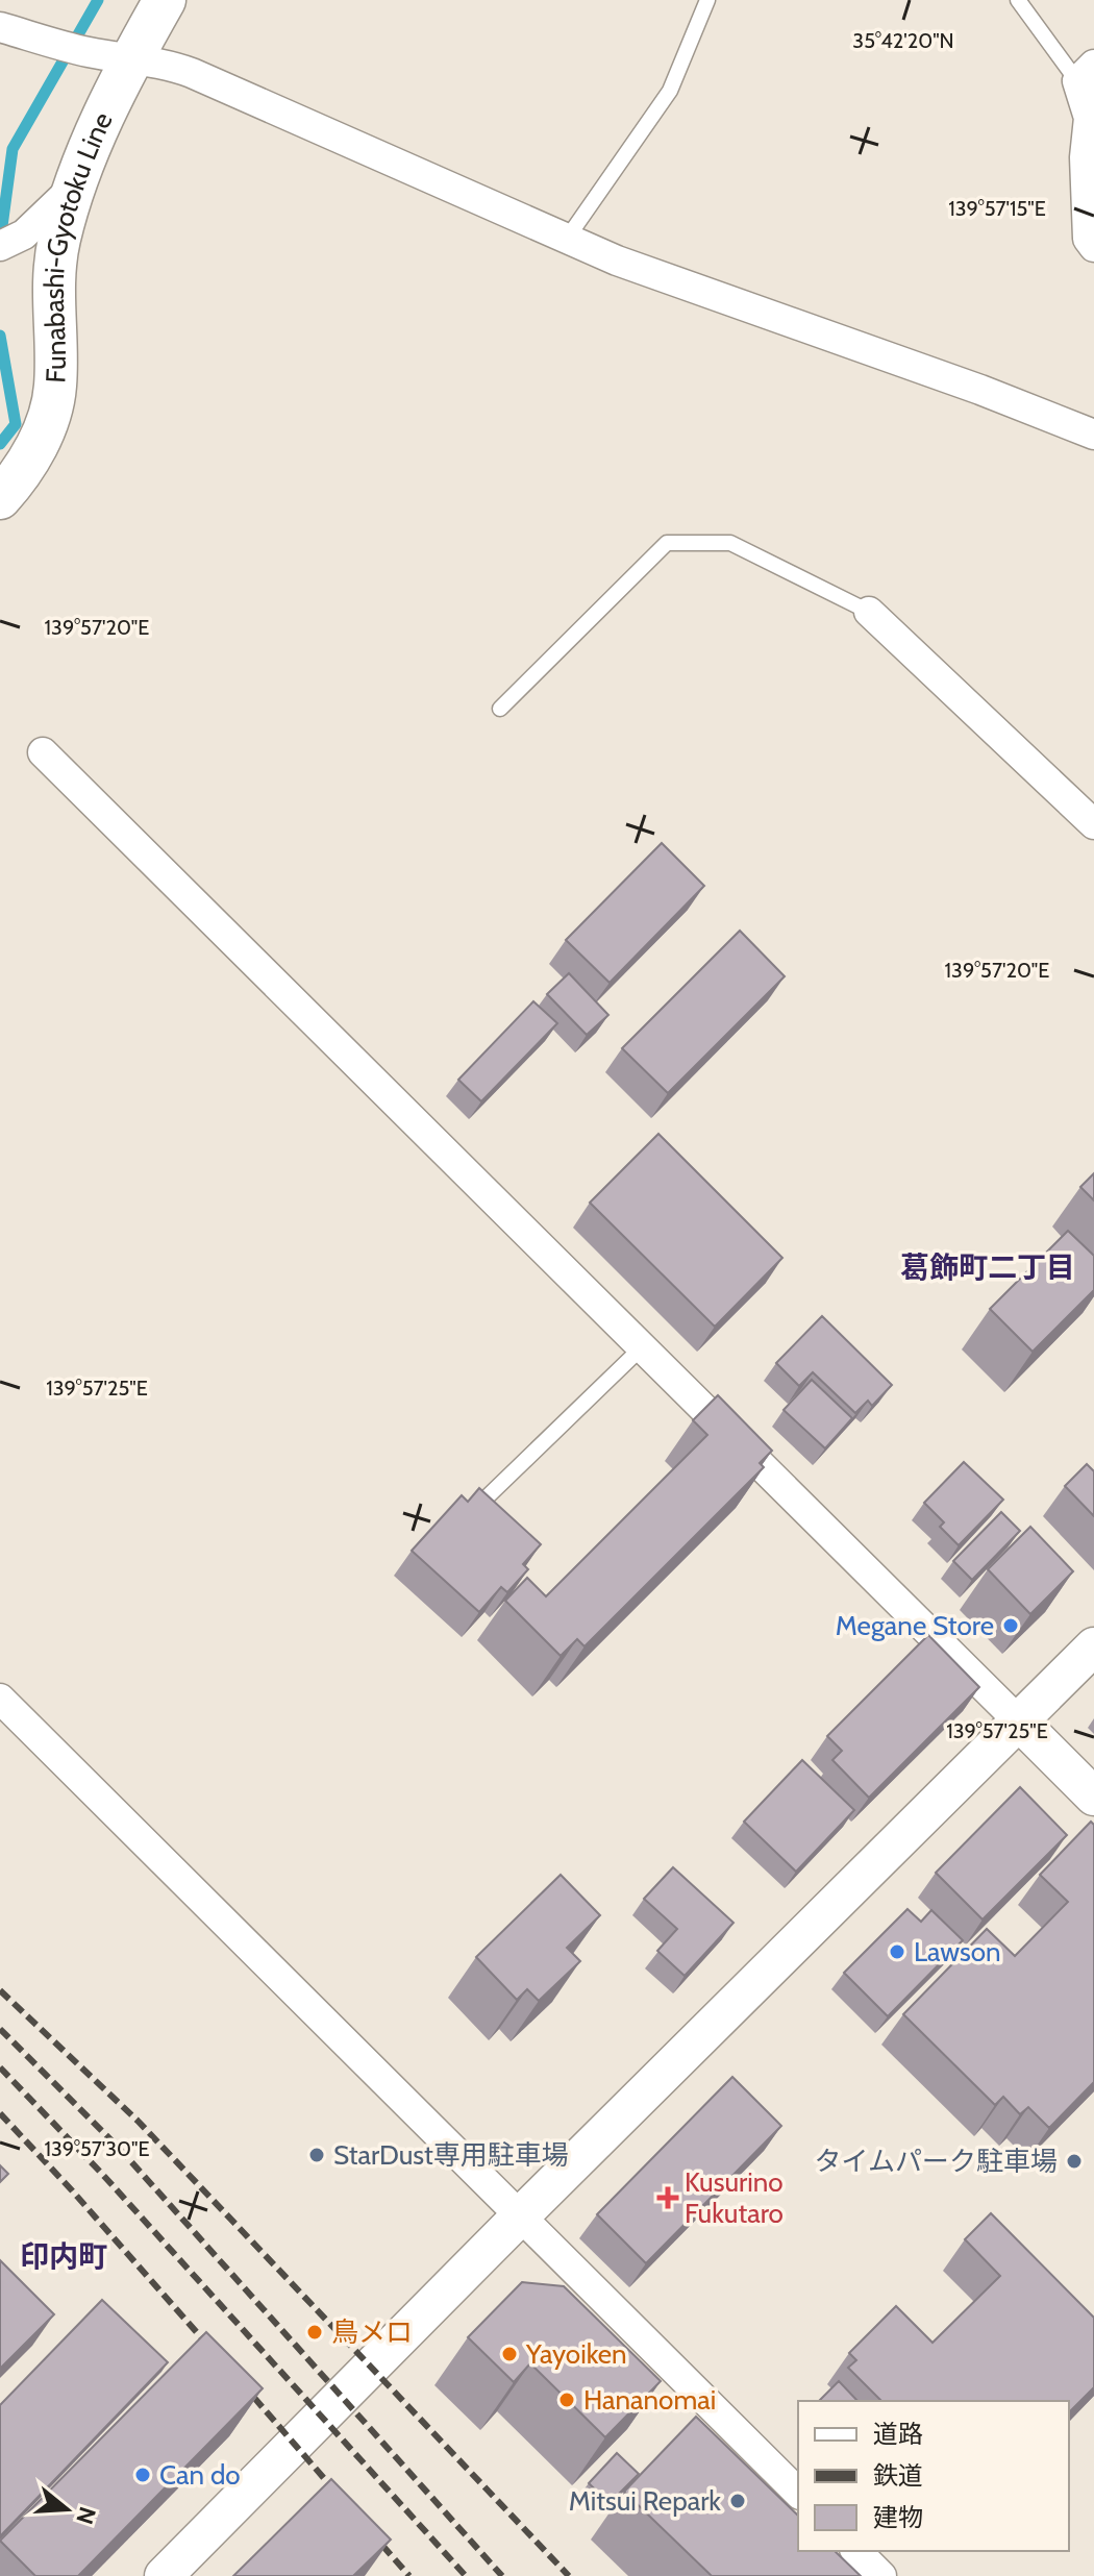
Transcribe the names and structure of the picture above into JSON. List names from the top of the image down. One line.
{"streets":{"main road":["Funabashi-Gyotoku Line"]},"districts":["葛飾町二丁目","印内町"],"places":{"other":["Megane Store","Lawson","StarDust専用駐車場","タイムパーク駐車場","鳥メロ","Yayoiken","Hananomai","Can do","Mitsui Repark"],"health":["Kusurino Fukutaro"]},"legend":["道路","鉄道","建物"],"north":"right","coordinates":["35°42'20\"N","139°57'15\"E","139°57'20\"E","139°57'25\"E","139°57'30\"E"]}
